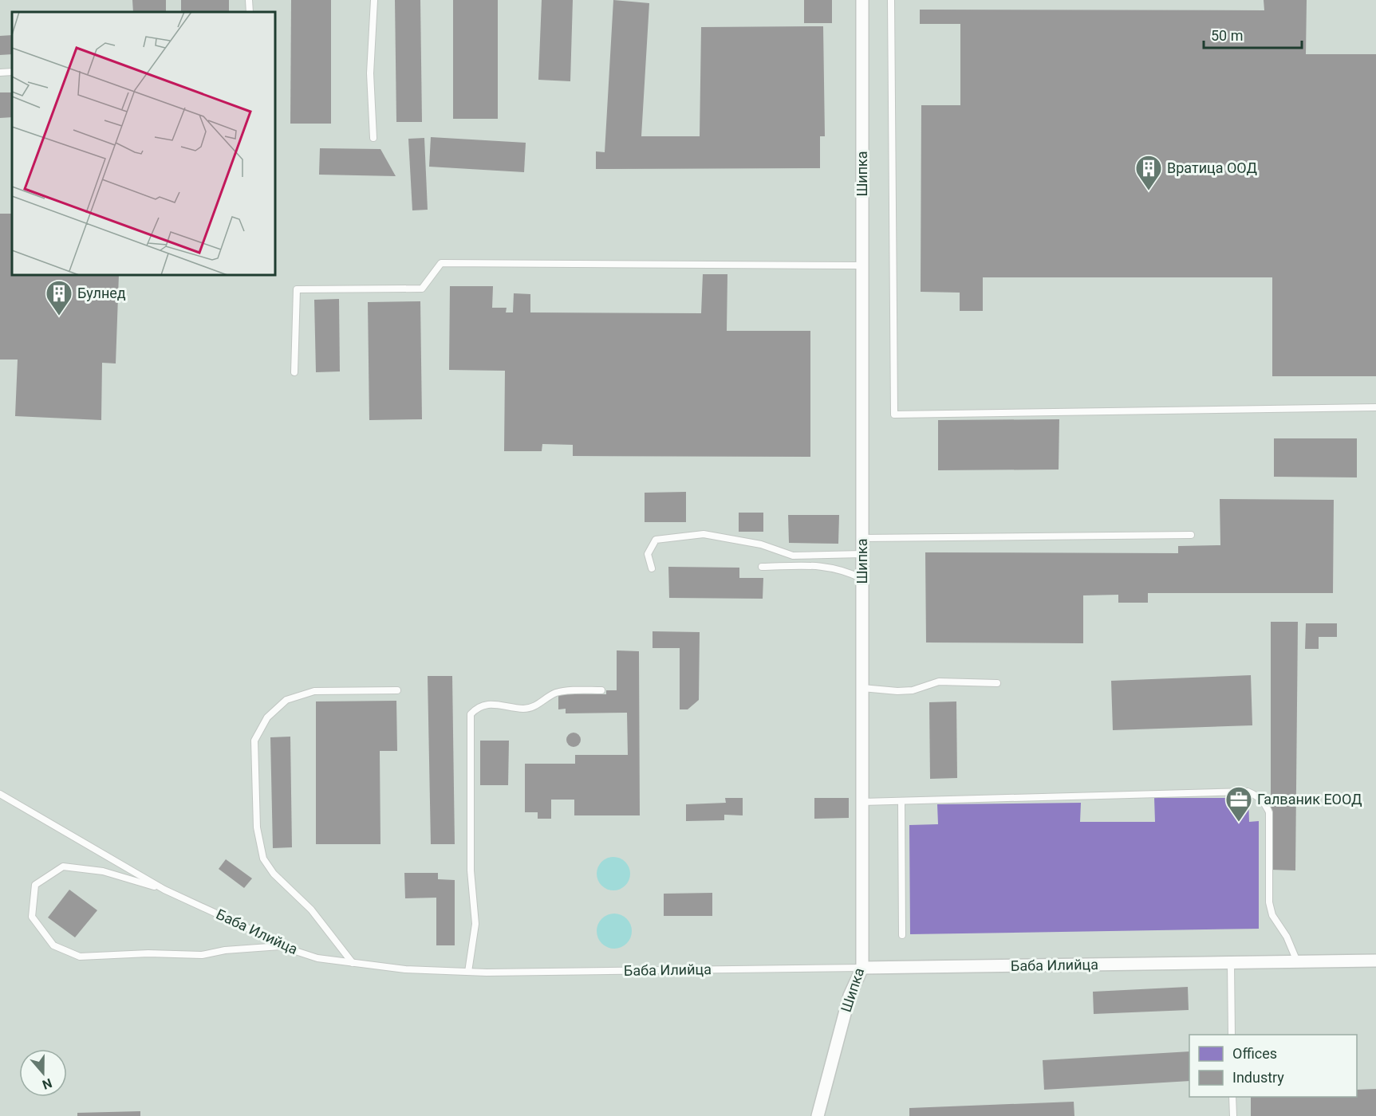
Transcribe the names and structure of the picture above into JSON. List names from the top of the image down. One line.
{"streets":{"street":["Шипка","Баба Илийца"]},"crossings":[["Шипка","Баба Илийца"]],"places":{"building":["Вратица ООД","Булнед"],"office":["Галваник ЕООД"]},"legend":["Offices","Industry"],"scale_bar":"50 m","north":"bottom"}
